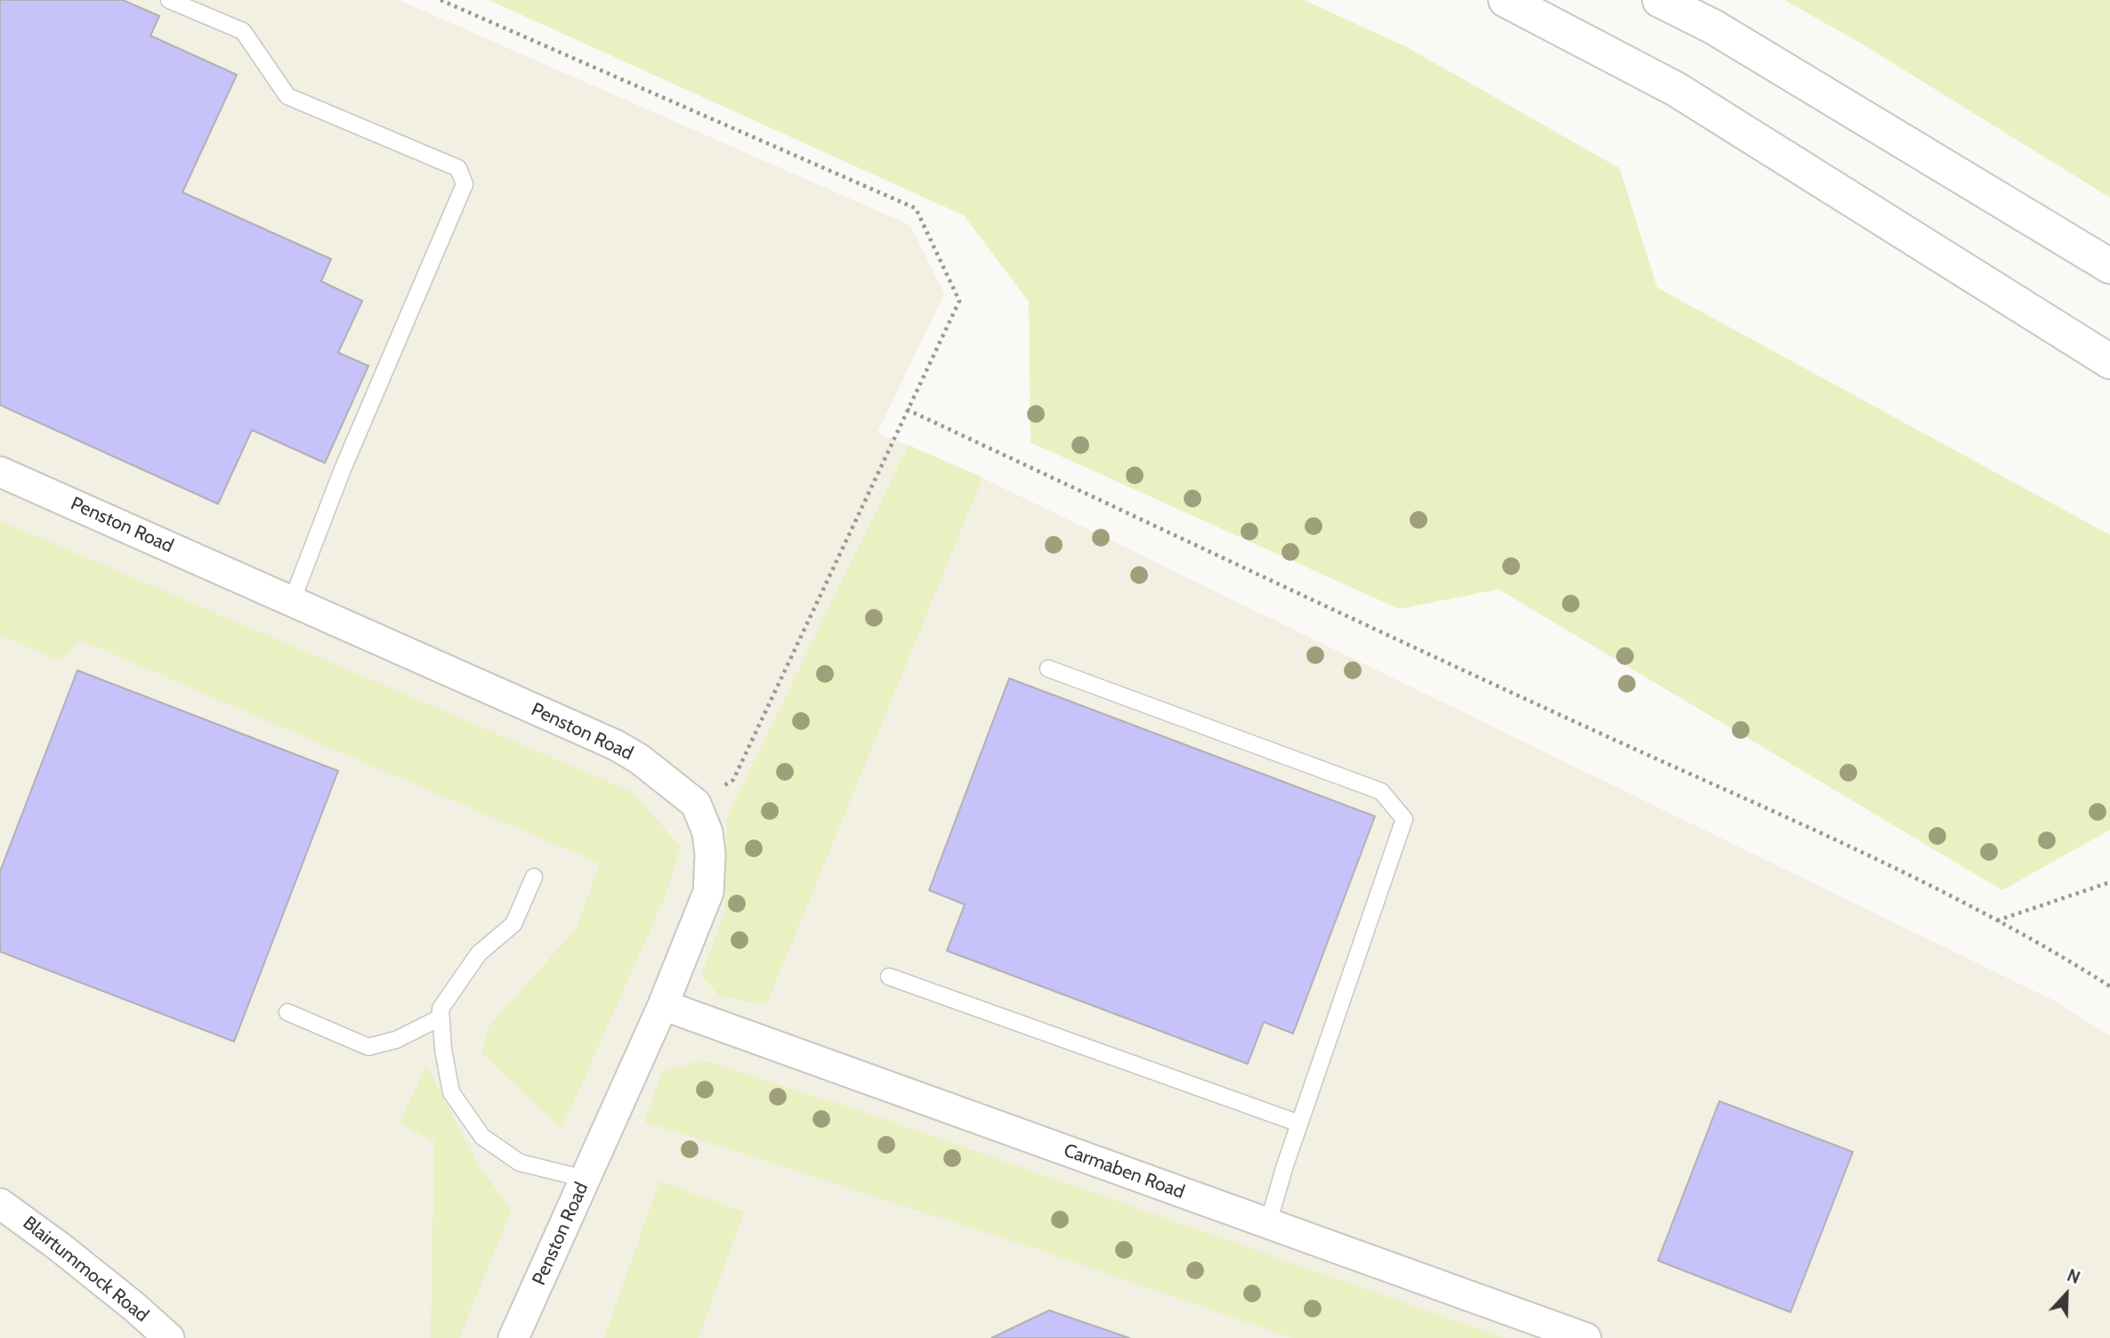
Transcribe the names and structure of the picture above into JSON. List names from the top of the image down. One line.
{"streets":{"street":["Penston Road","Carmaben Road","Blairtummock Road"]},"crossings":[["Penston Road","Carmaben Road"]],"north":"top"}
